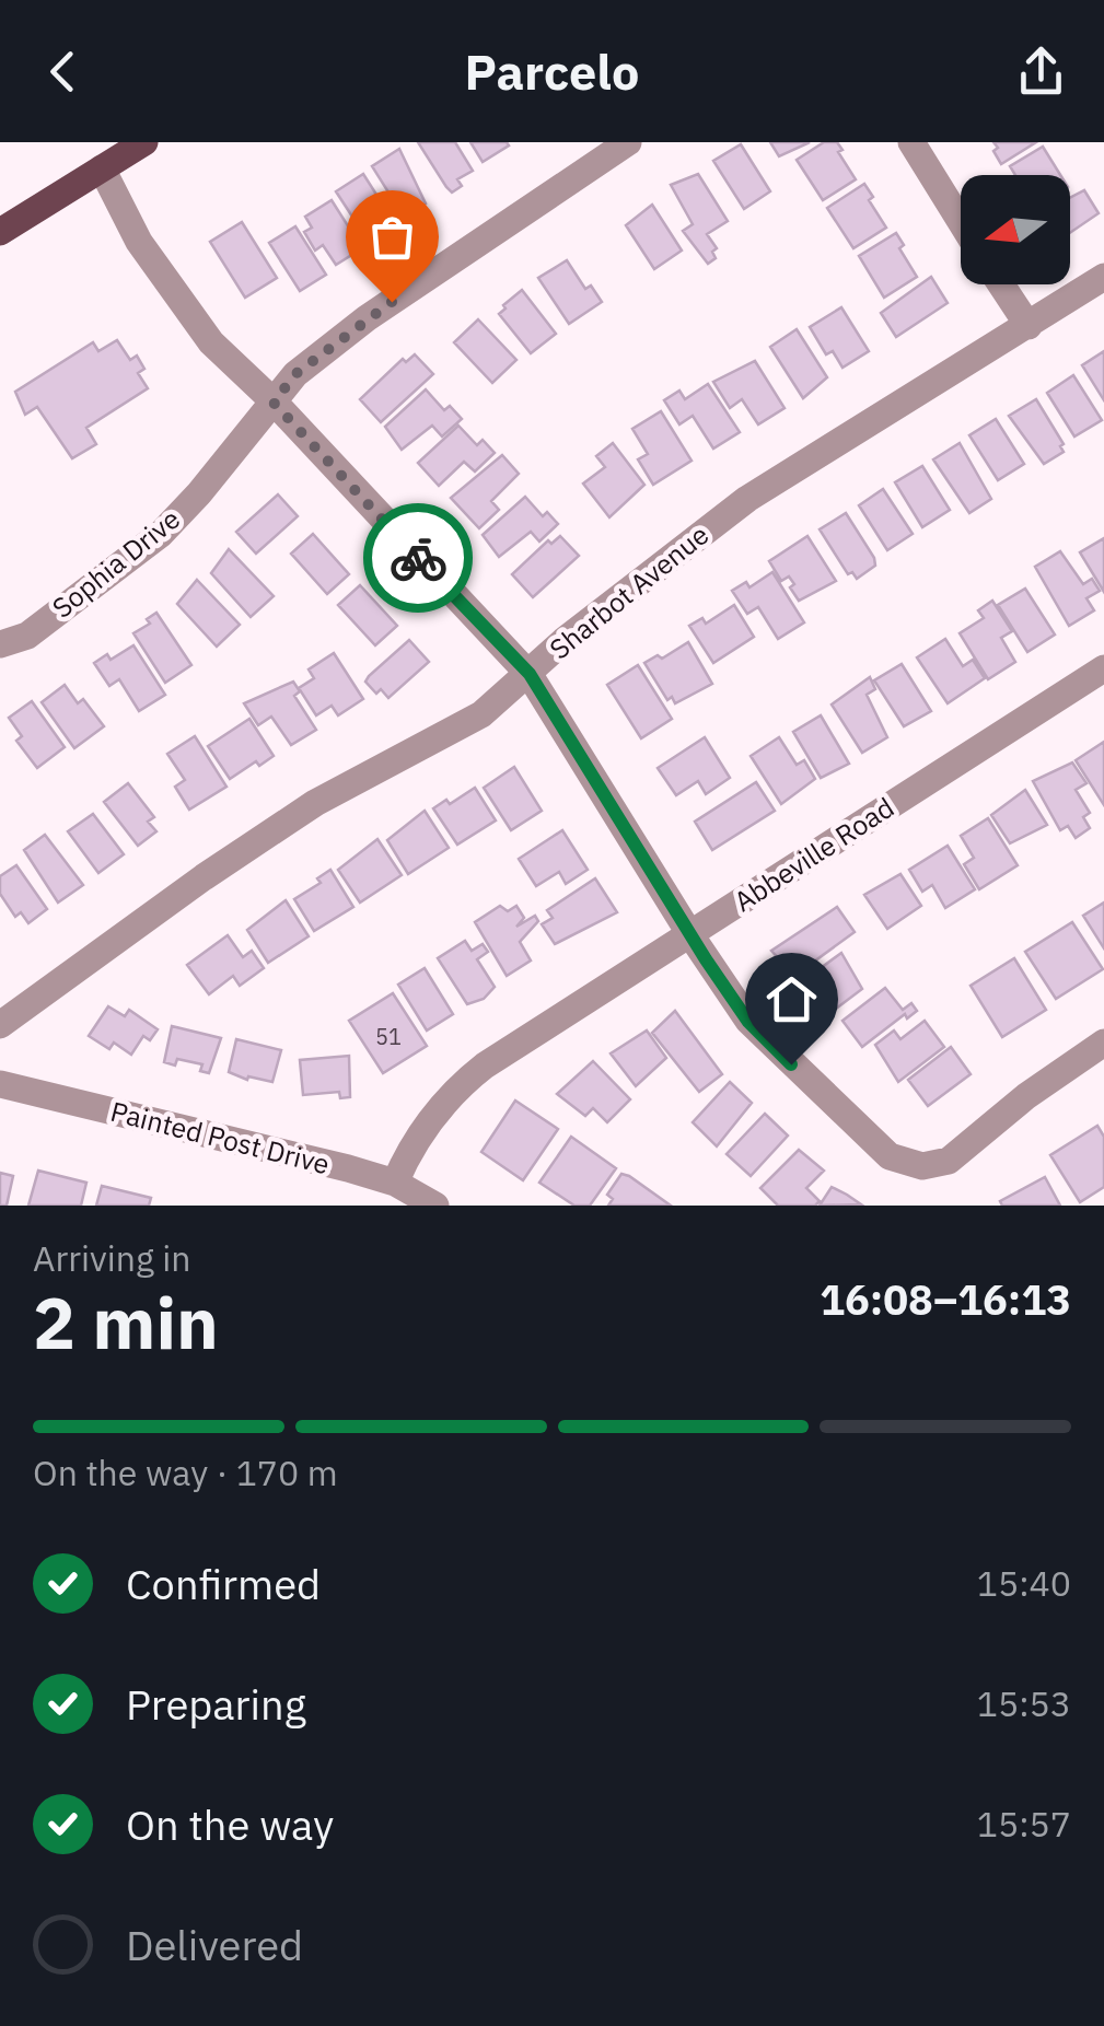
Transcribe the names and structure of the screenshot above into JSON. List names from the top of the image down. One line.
{"streets":{"street":["Sophia Drive","Sharbot Avenue","Abbeville Road","Painted Post Drive"]},"crossings":[["Abbeville Road","Painted Post Drive"]],"house_numbers":["51"],"north":"left","page":{"header":"Parcelo","heading":["2 min","Arriving in","16:08–16:13"],"bar":"On the way · 170 m","list":[["Confirmed","15:40"],["Preparing","15:53"],["On the way","15:57"],"Delivered"]}}
